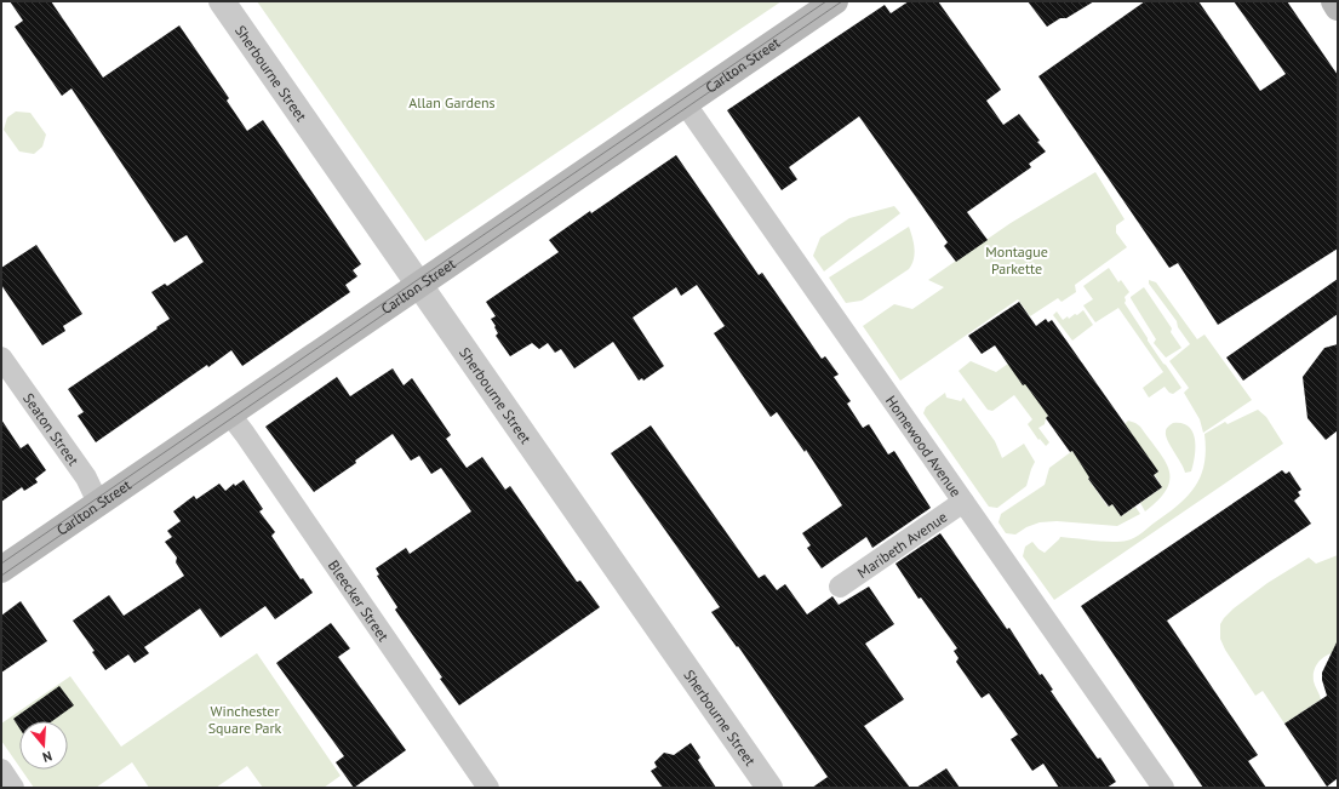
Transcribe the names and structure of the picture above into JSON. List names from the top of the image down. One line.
{"streets":{"main road":["Carlton Street"],"street":["Sherbourne Street","Seaton Street","Homewood Avenue","Maribeth Avenue","Bleecker Street"]},"crossings":[["Carlton Street","Sherbourne Street"],["Carlton Street","Seaton Street"],["Carlton Street","Homewood Avenue"],["Carlton Street","Bleecker Street"],["Homewood Avenue","Maribeth Avenue"]],"parks":["Allan Gardens","Montague Parkette","Winchester Square Park"],"north":"bottom"}
